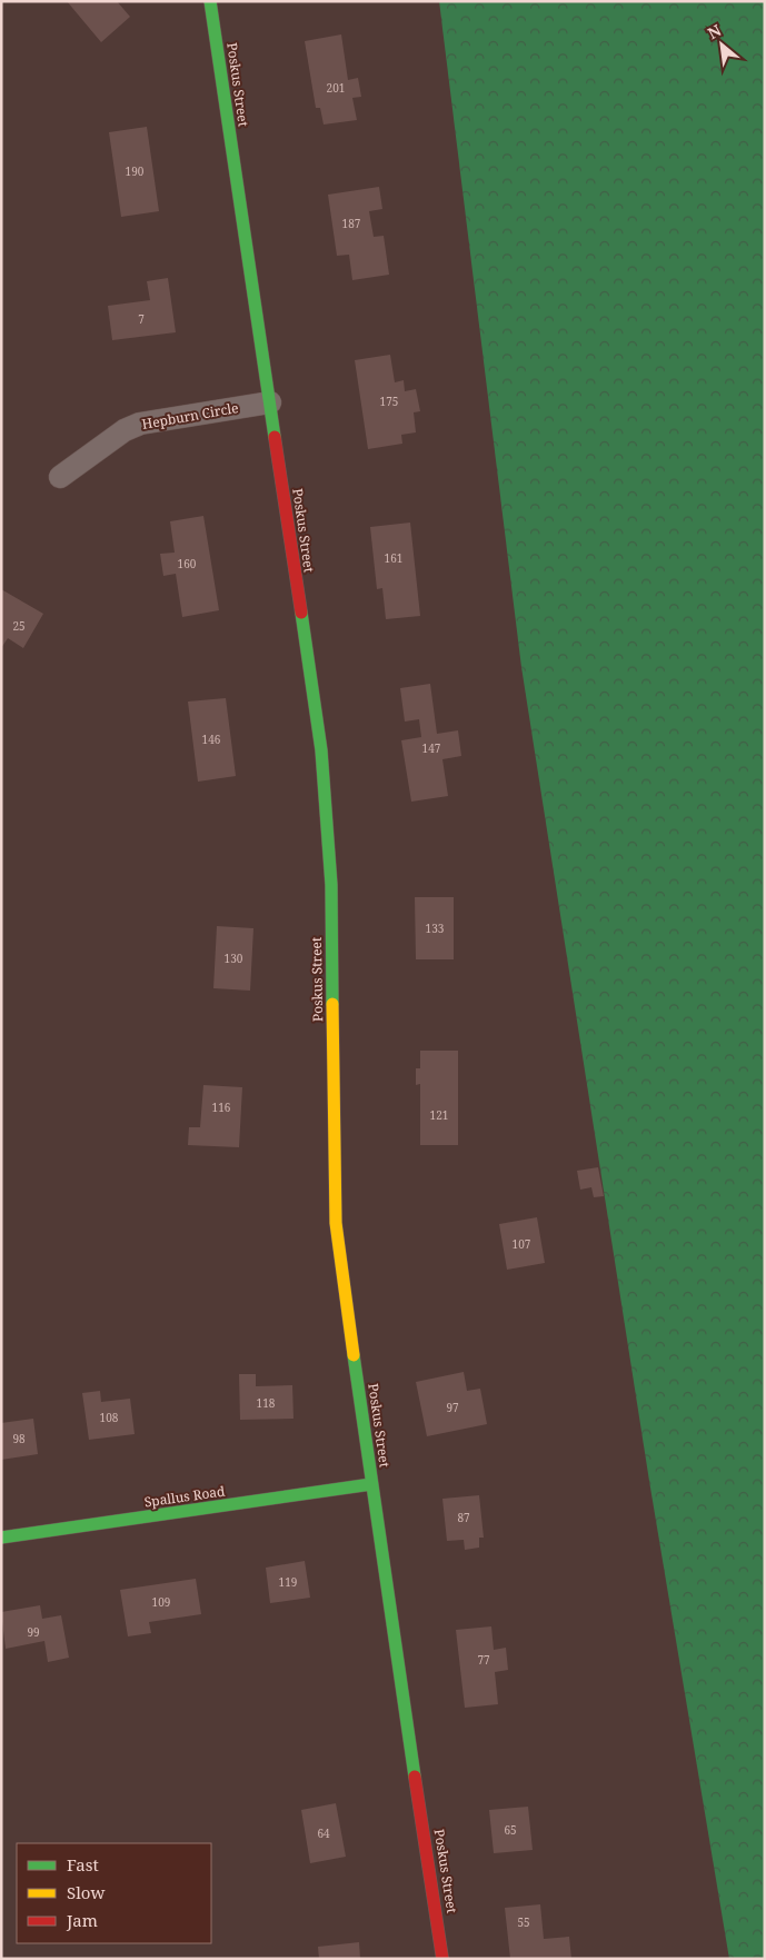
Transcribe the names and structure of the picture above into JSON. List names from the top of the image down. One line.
{"streets":{"street":["Poskus Street","Hepburn Circle","Spallus Road"]},"crossings":[["Poskus Street","Hepburn Circle"],["Poskus Street","Spallus Road"]],"house_numbers":["201","190","187","7","175","161","160","25","146","147","133","130","116","121","107","118","97","108","98","87","119","109","99","77","65","64","55"],"legend":["Fast","Slow","Jam"],"north":"top left"}
